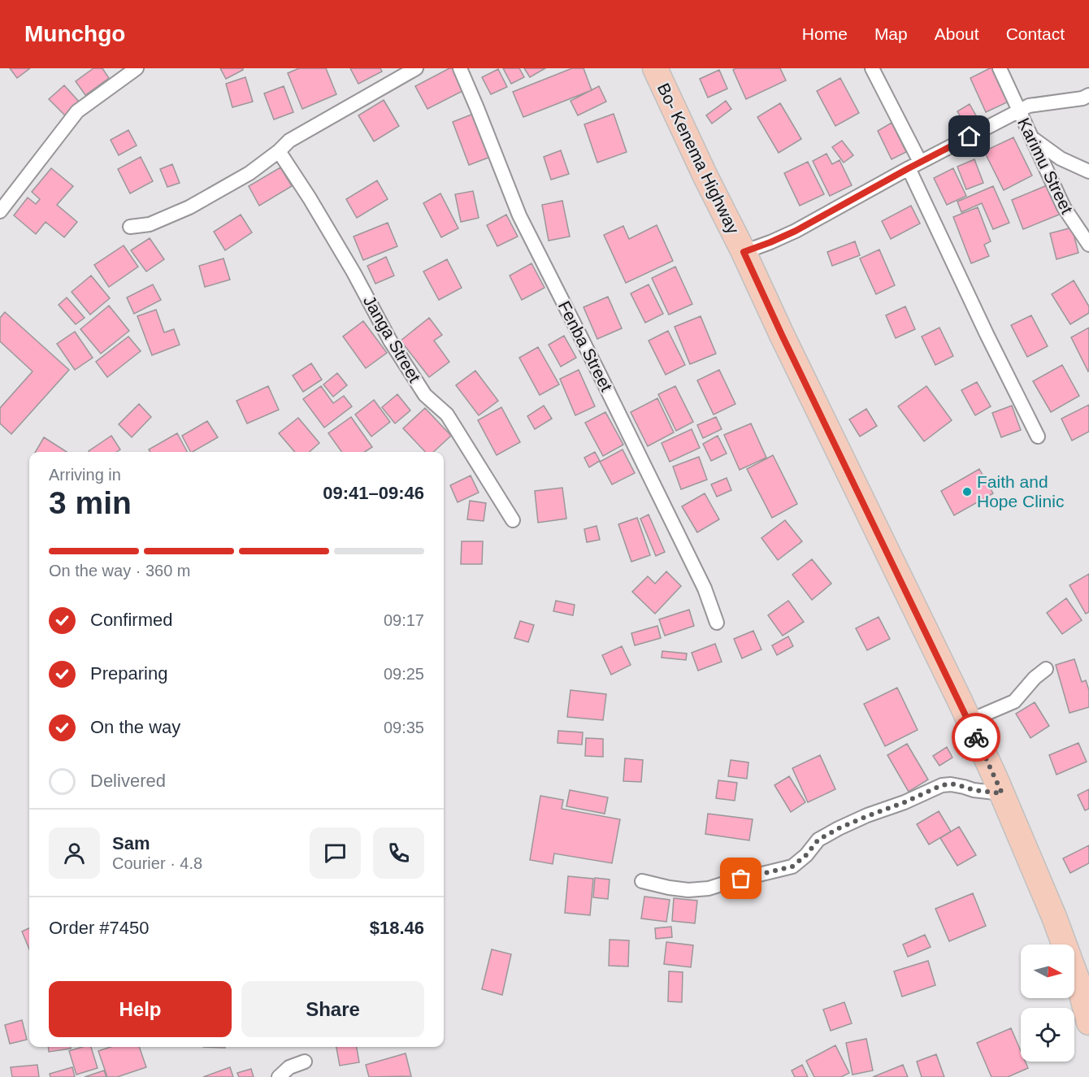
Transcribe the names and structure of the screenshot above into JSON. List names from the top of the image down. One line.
{"streets":{"highway":["Bo- Kenema Highway"],"street":["Karimu Street","Janga Street","Fenba Street"]},"places":["Faith and Hope Clinic"],"north":"right","page":{"header":"Munchgo","nav":["Home","Map","About","Contact"],"heading":["3 min","Arriving in","09:41–09:46"],"panel":["Sam","Courier · 4.8","Order #7450","$18.46"],"bar":"On the way · 360 m","list":[["Confirmed","09:17"],["Preparing","09:25"],["On the way","09:35"],"Delivered"],"buttons":["Help","Share"]}}
